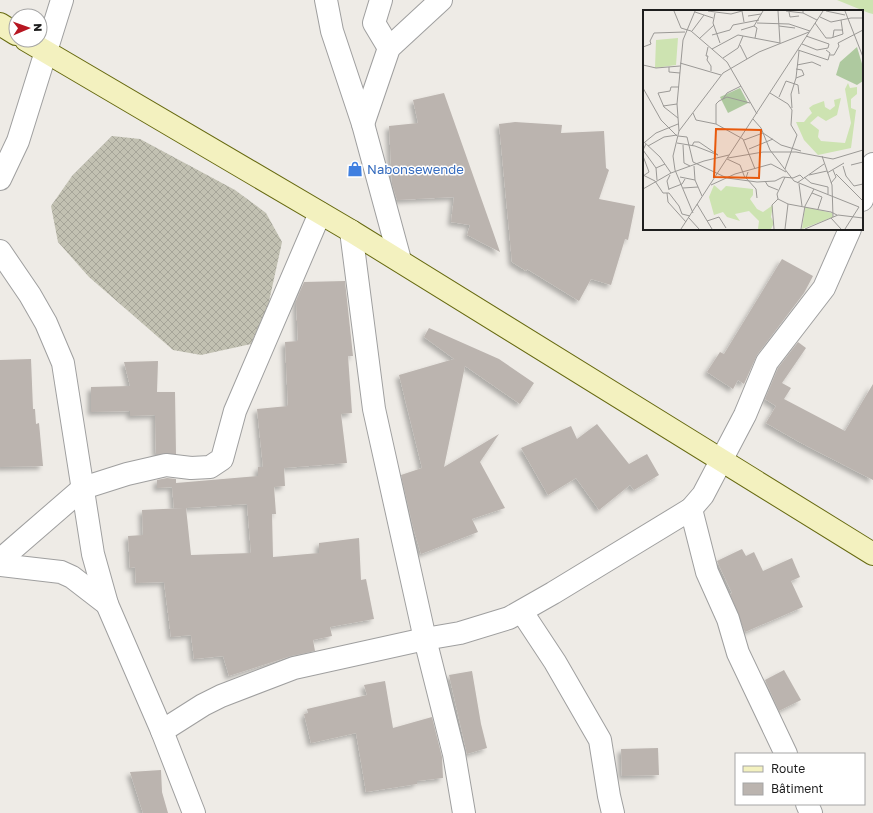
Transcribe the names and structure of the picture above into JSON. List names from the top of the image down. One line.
{"places":{"shop":["Nabonsewende"]},"legend":["Route","Bâtiment"],"north":"right"}
